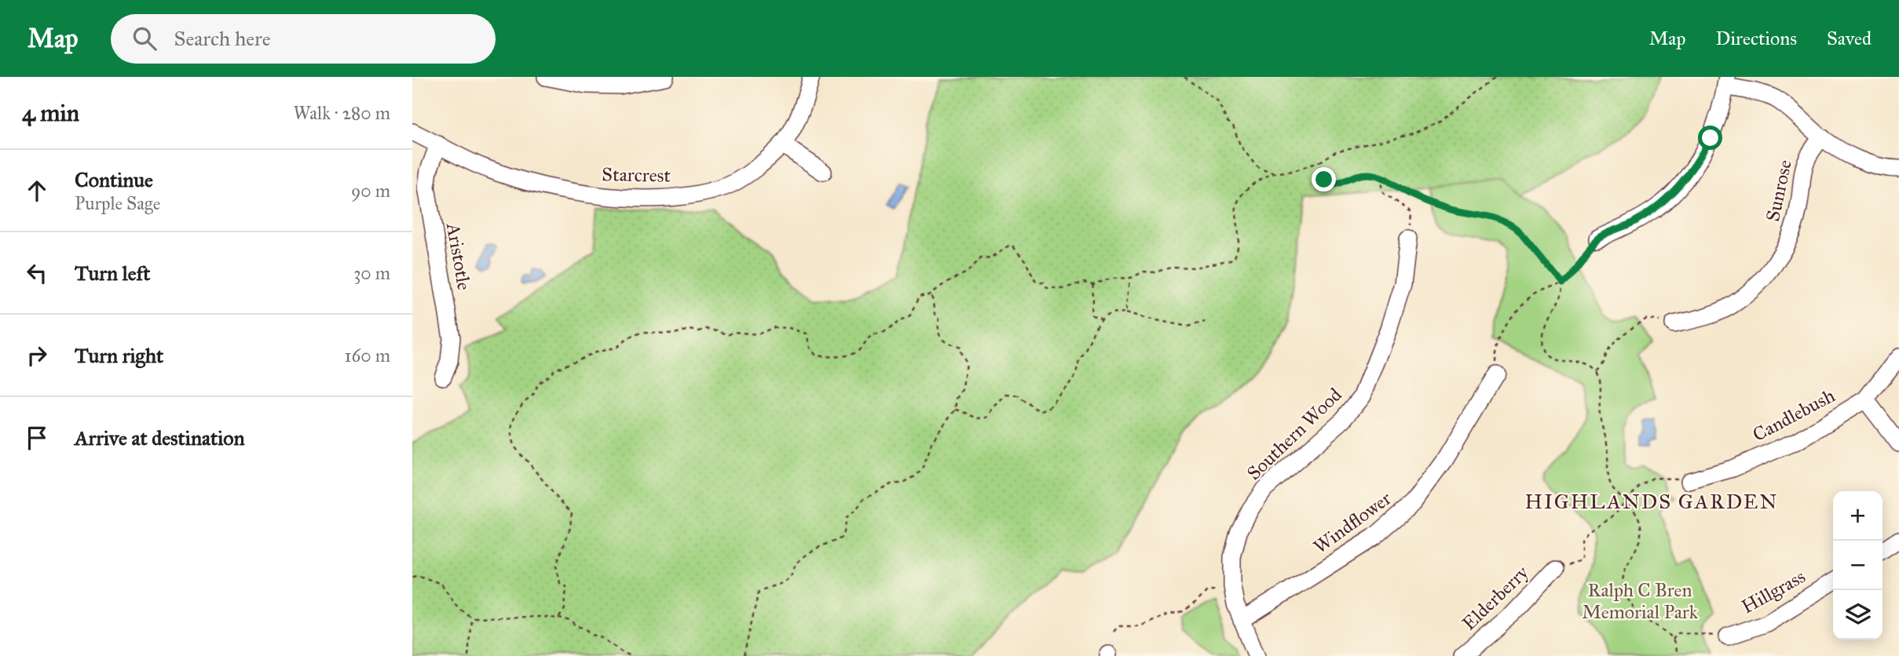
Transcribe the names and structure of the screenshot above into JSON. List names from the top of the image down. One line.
{"streets":{"street":["Starcrest","Sunrose","Aristotle","Candlebush","Southern Wood","Windflower","Hillgrass","Elderberry"]},"crossings":[["Starcrest","Aristotle"],["Southern Wood","Windflower"]],"districts":["HIGHLANDS GARDEN"],"parks":["Ralph C Bren Memorial Park"],"page":{"header":"Map","search":"Search here","nav":["Map","Directions","Saved"],"heading":["4 min","Walk · 280 m"],"list":[["Continue","Purple Sage","90 m"],["Turn left","30 m"],["Turn right","160 m"],"Arrive at destination"],"map_buttons":["+","−"]}}
